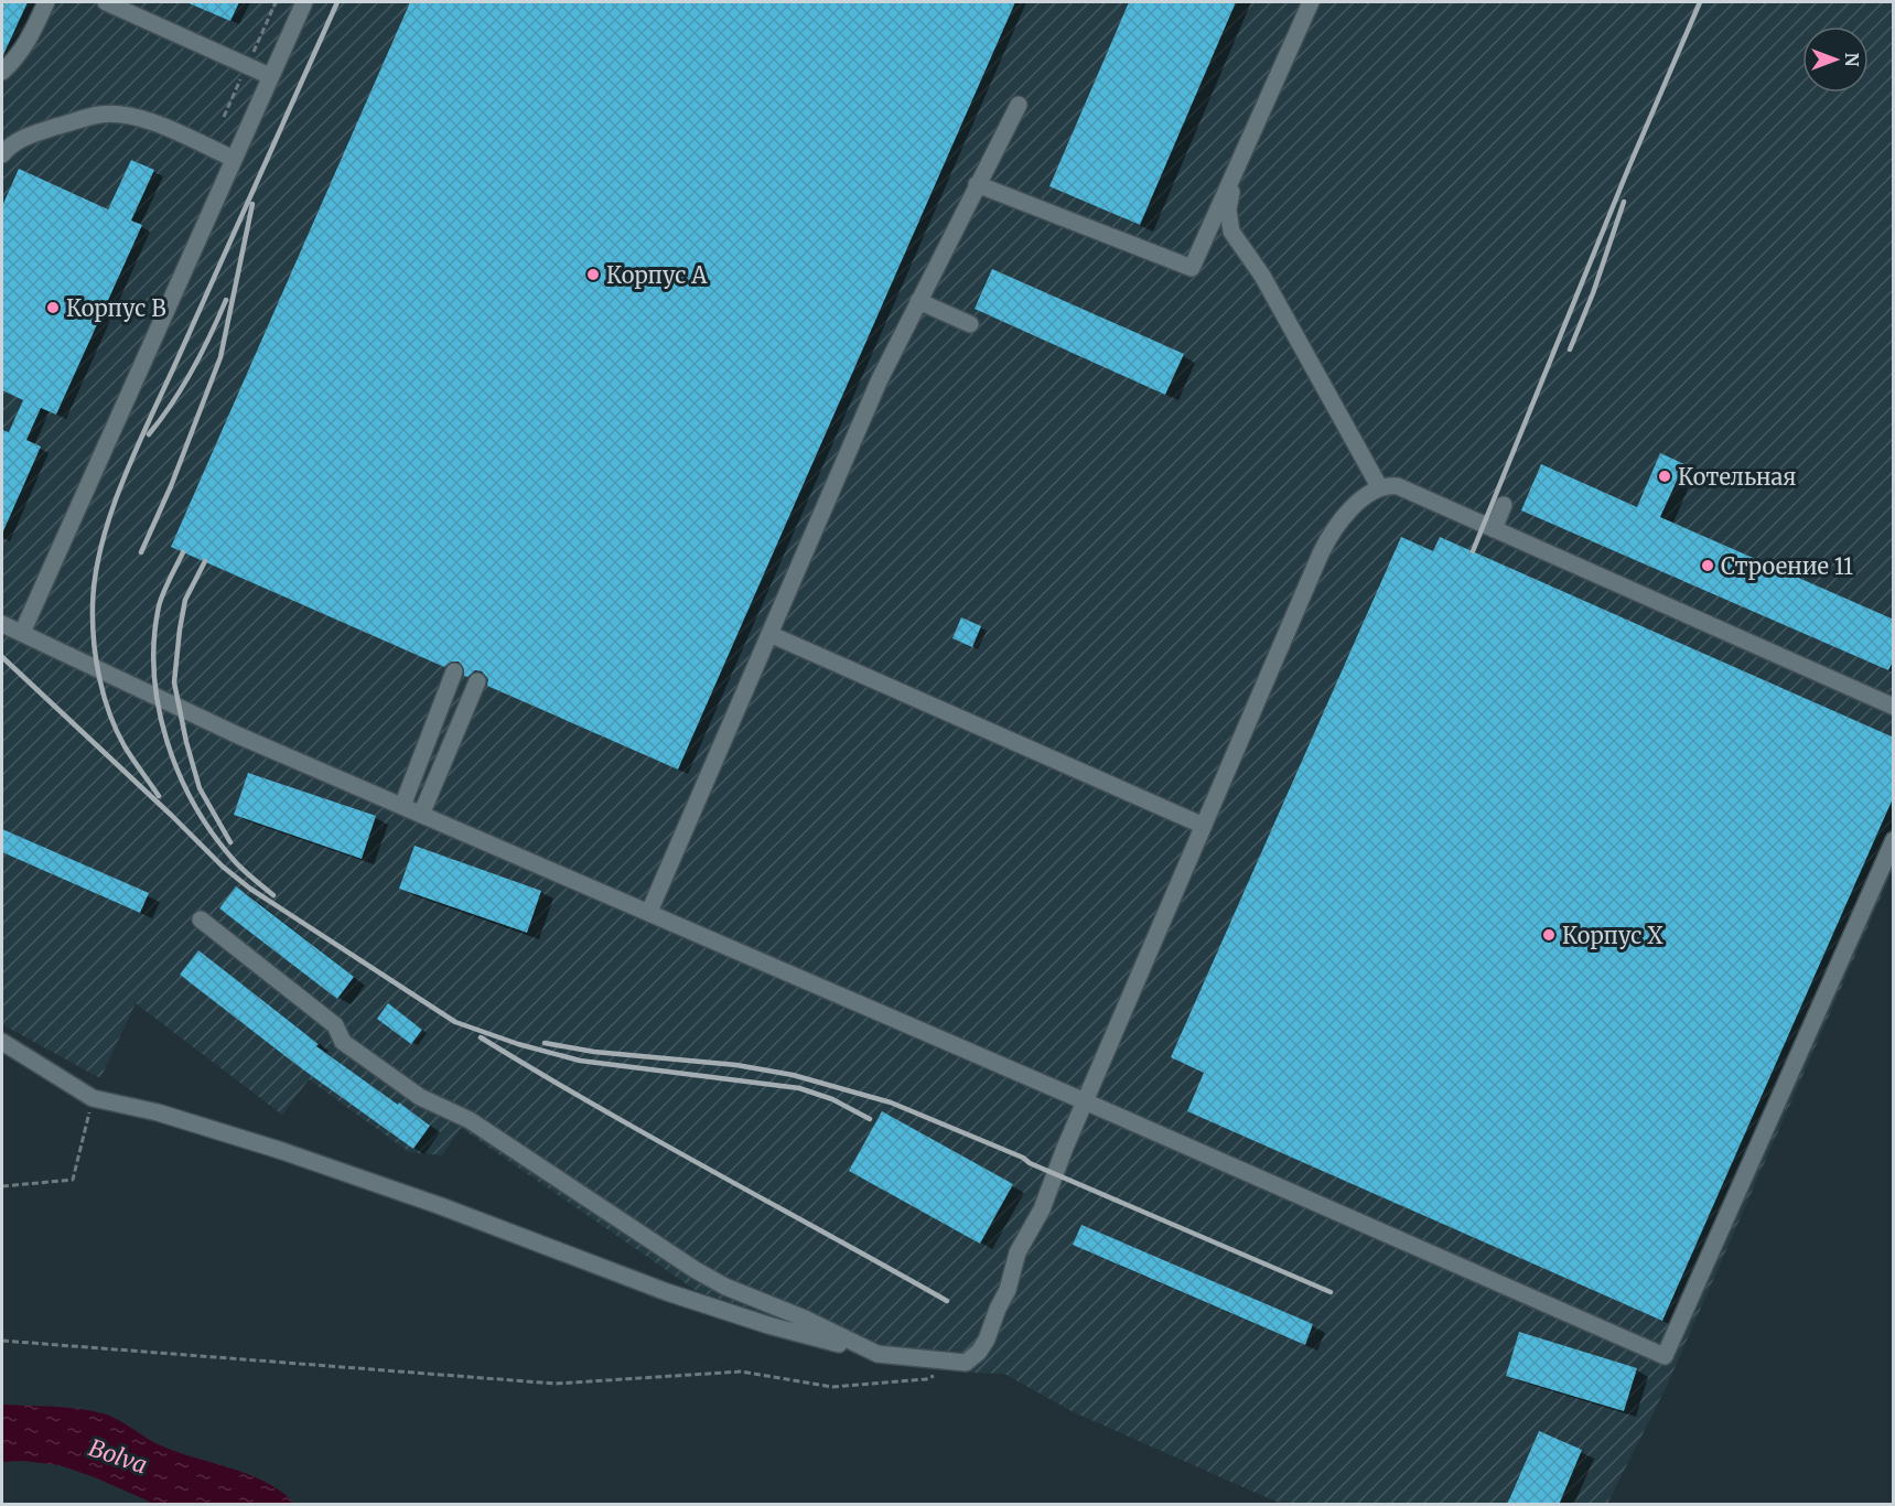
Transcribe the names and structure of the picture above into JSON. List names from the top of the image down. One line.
{"water":["Bolva"],"places":["Корпус А","Корпус В","Котельная","Строение 11","Корпус Х"],"north":"right"}
